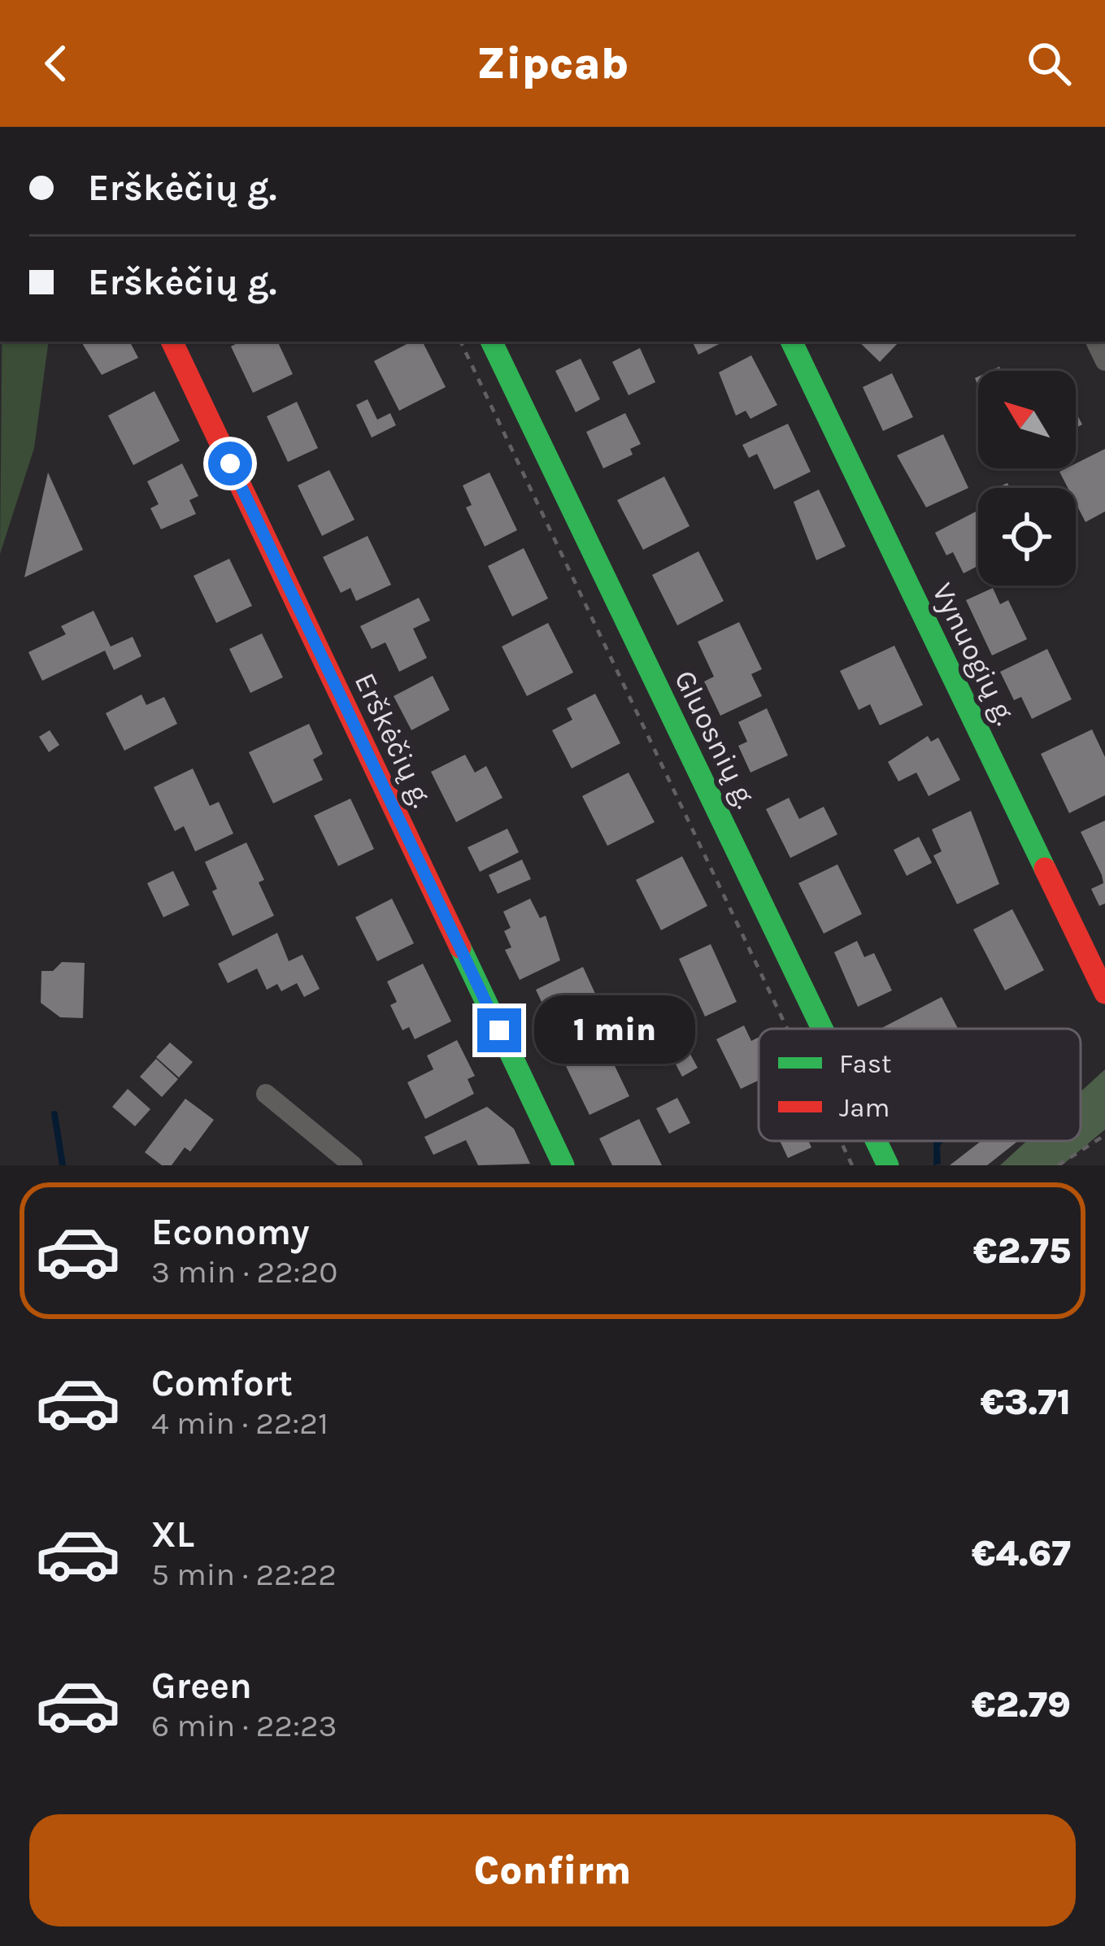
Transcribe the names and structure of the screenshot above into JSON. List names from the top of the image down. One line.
{"streets":{"street":["Vynuogių g.","Gluosnių g.","Erškėčių g."]},"legend":["Fast","Jam"],"north":"top left","page":{"header":"Zipcab","banner":["Erškėčių g.","Erškėčių g."],"bubble":"1 min","list":[{"name":"Economy","note":"3 min · 22:20","value":"€2.75"},{"name":"Comfort","note":"4 min · 22:21","value":"€3.71"},{"name":"XL","note":"5 min · 22:22","value":"€4.67"},{"name":"Green","note":"6 min · 22:23","value":"€2.79"}],"buttons":"Confirm"}}
